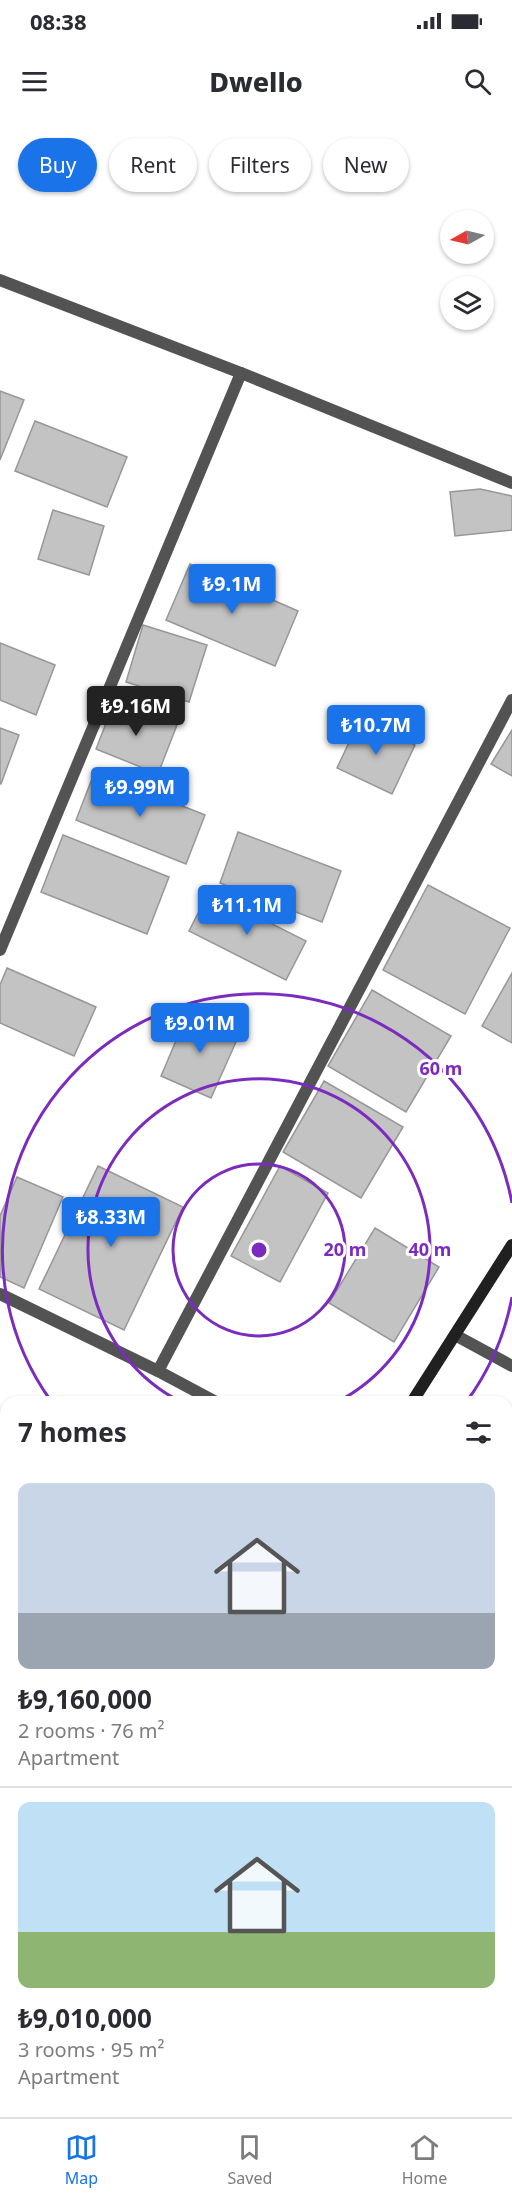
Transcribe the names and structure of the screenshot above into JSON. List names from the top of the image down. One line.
{"north":"left","page":{"status":"08:38","header":"Dwello","chip":["Buy","Rent","Filters","New"],"price":["₺9.1M","₺9.16M","₺10.7M","₺9.99M","₺11.1M","₺9.01M","₺8.33M"],"heading":"7 homes","list":[{"name":"₺9,160,000","note":"2 rooms · 76 m² · Apartment"},{"name":"₺9,010,000","note":"3 rooms · 95 m² · Apartment"}],"tabs":["Map","Saved","Home"]},"rings":["60 m","20 m","40 m"]}
